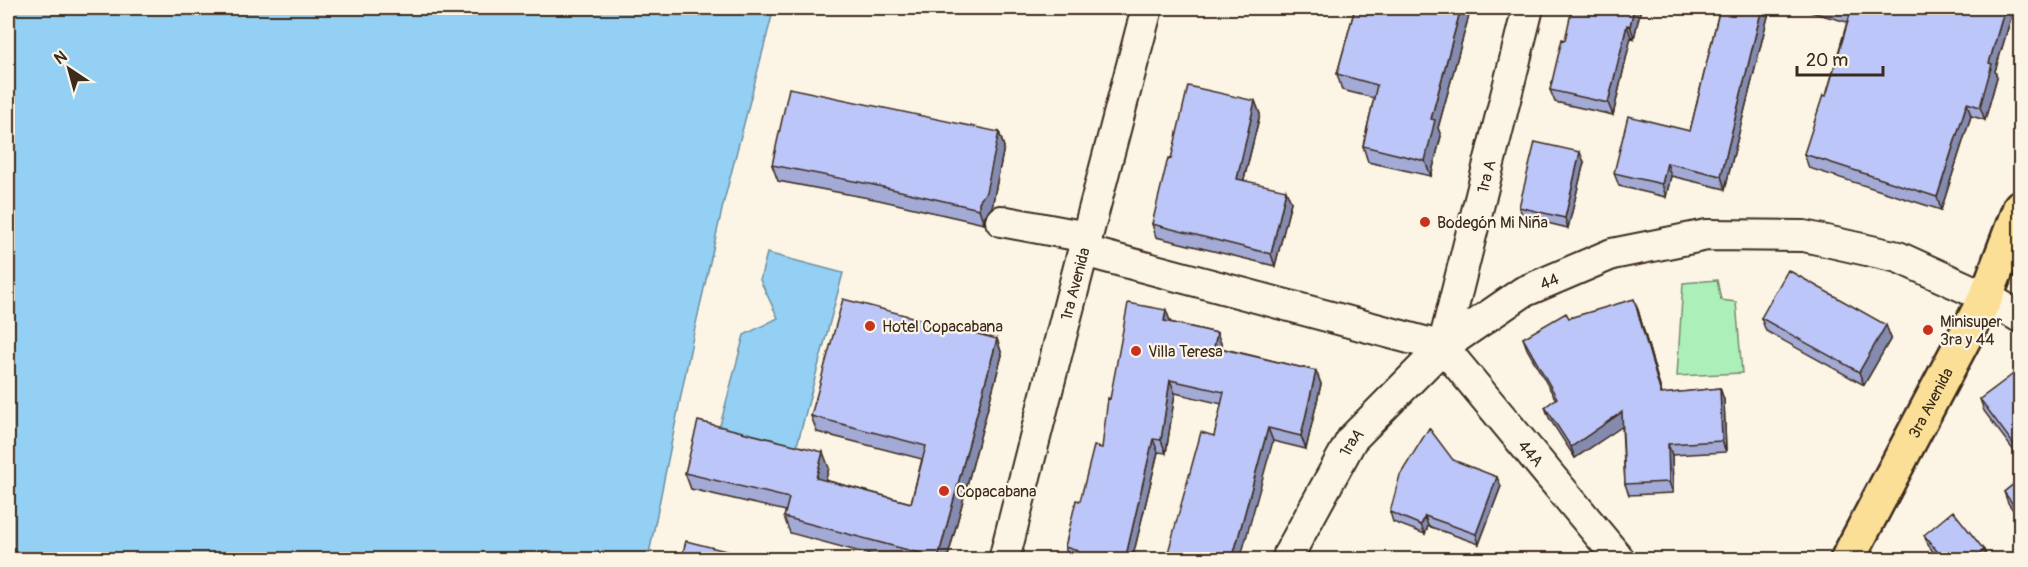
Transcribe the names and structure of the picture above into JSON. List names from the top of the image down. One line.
{"streets":{"main road":["3ra Avenida"],"street":["1ra A","44","1ra Avenida","1raA","44A"]},"crossings":[["1ra A","44"],["1ra A","1raA"],["1ra A","44A"],["44","3ra Avenida"],["44","1raA"],["44","44A"],["1raA","44A"]],"places":["Bodegón Mi Niña","Hotel Copacabana","Minisuper 3ra y 44","Villa Teresa","Copacabana"],"scale_bar":"20 m","north":"top left"}
